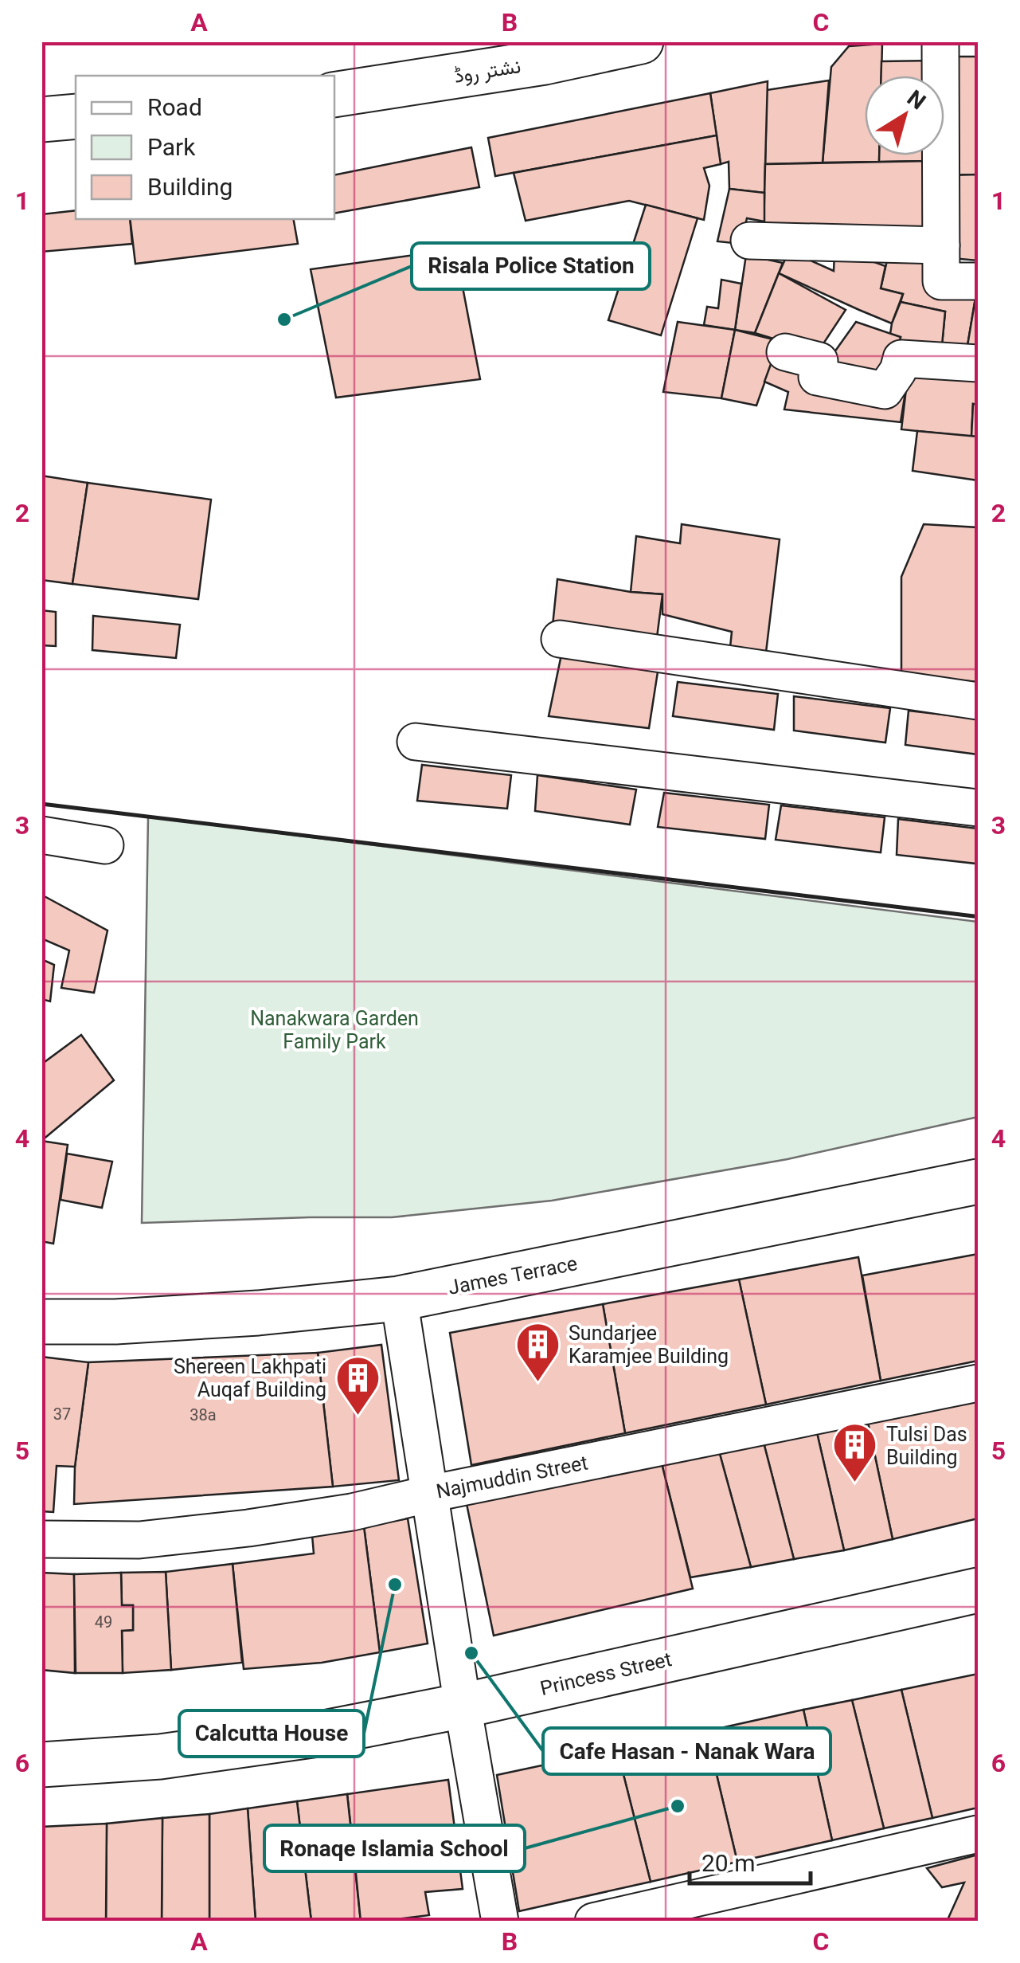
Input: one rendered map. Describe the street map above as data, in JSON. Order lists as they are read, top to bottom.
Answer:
{
  "streets": {
    "street": [
      "نشتر روڈ",
      "James Terrace",
      "Najmuddin Street",
      "Princess Street"
    ]
  },
  "parks": ["Nanakwara Garden Family Park"],
  "places": {
    "other": [
      "Risala Police Station",
      "Calcutta House",
      "Cafe Hasan - Nanak Wara",
      "Ronaqe Islamia School"
    ],
    "building": ["Sundarjee Karamjee Building", "Shereen Lakhpati Auqaf Building", "Tulsi Das Building"]
  },
  "house_numbers": ["37", "38a", "49"],
  "legend": ["Road", "Park", "Building"],
  "scale_bar": "20 m",
  "north": "top right",
  "grid": {
    "columns": ["A", "B", "C"],
    "rows": [
      "1",
      "2",
      "3",
      "4",
      "5",
      "6"
    ]
  }
}
